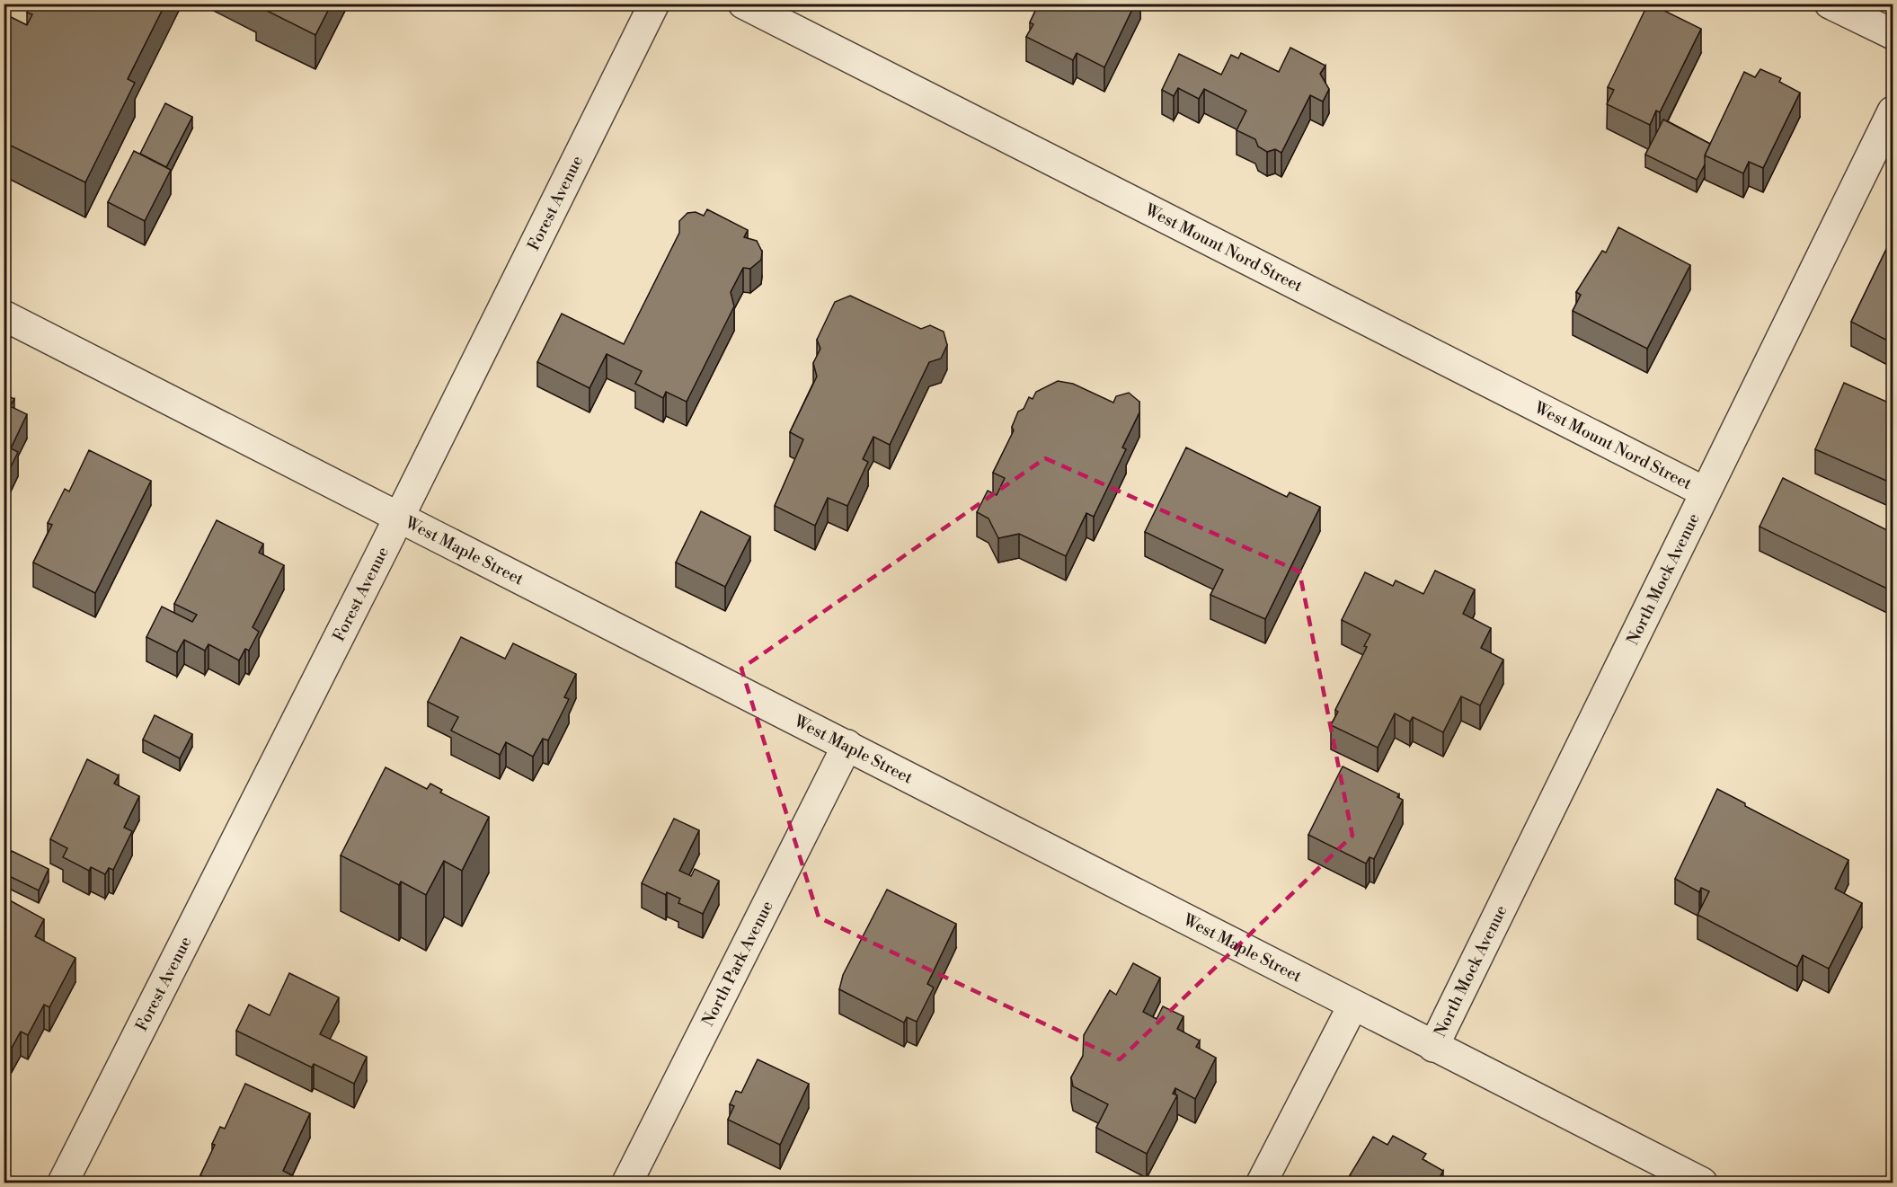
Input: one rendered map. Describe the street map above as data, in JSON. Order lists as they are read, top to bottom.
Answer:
{
  "streets": {
    "street": [
      "Forest Avenue",
      "West Mount Nord Street",
      "West Maple Street",
      "North Mock Avenue",
      "North Park Avenue"
    ]
  },
  "crossings": [
    ["Forest Avenue", "West Maple Street"],
    ["West Mount Nord Street", "North Mock Avenue"],
    ["West Maple Street", "North Mock Avenue"],
    ["West Maple Street", "North Park Avenue"]
  ]
}
